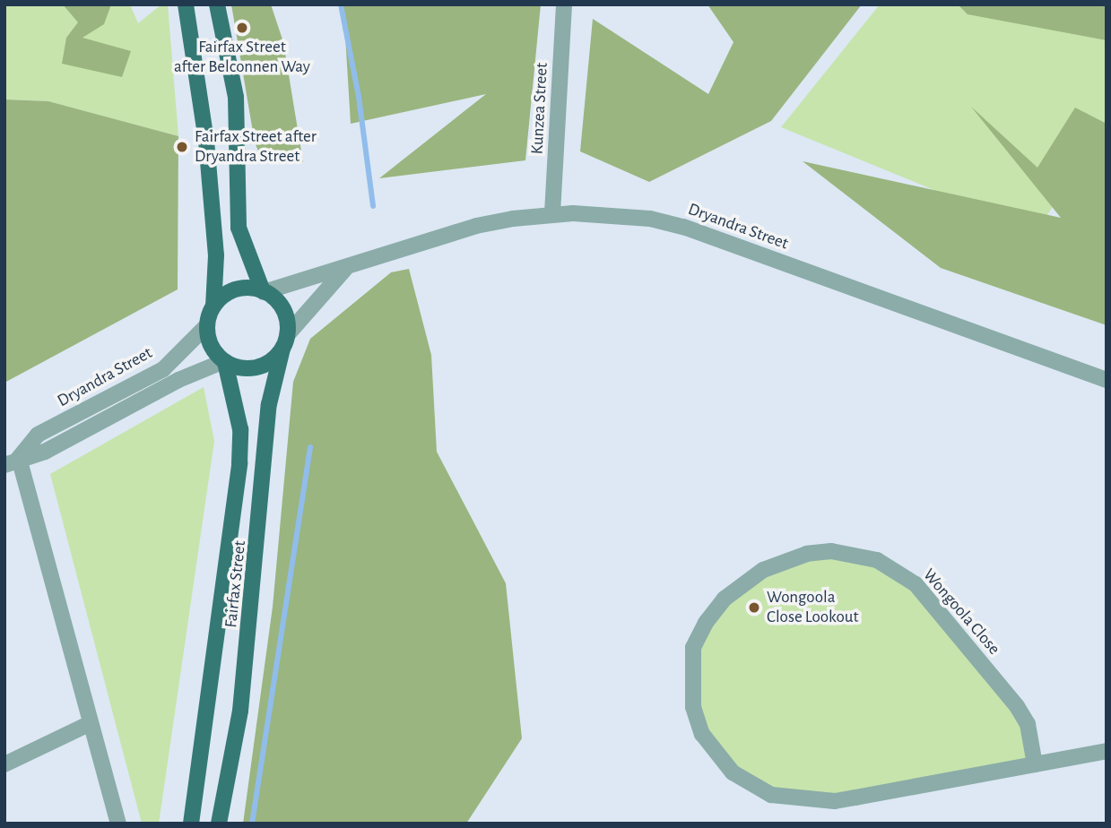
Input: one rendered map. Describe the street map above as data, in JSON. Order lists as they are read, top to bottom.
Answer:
{
  "streets": {
    "main road": ["Fairfax Street"],
    "street": ["Kunzea Street", "Dryandra Street", "Wongoola Close"]
  },
  "crossings": [
    ["Kunzea Street", "Dryandra Street"],
    ["Dryandra Street", "Fairfax Street"]
  ],
  "places": ["Fairfax Street after Belconnen Way", "Fairfax Street after Dryandra Street", "Wongoola Close Lookout"]
}
